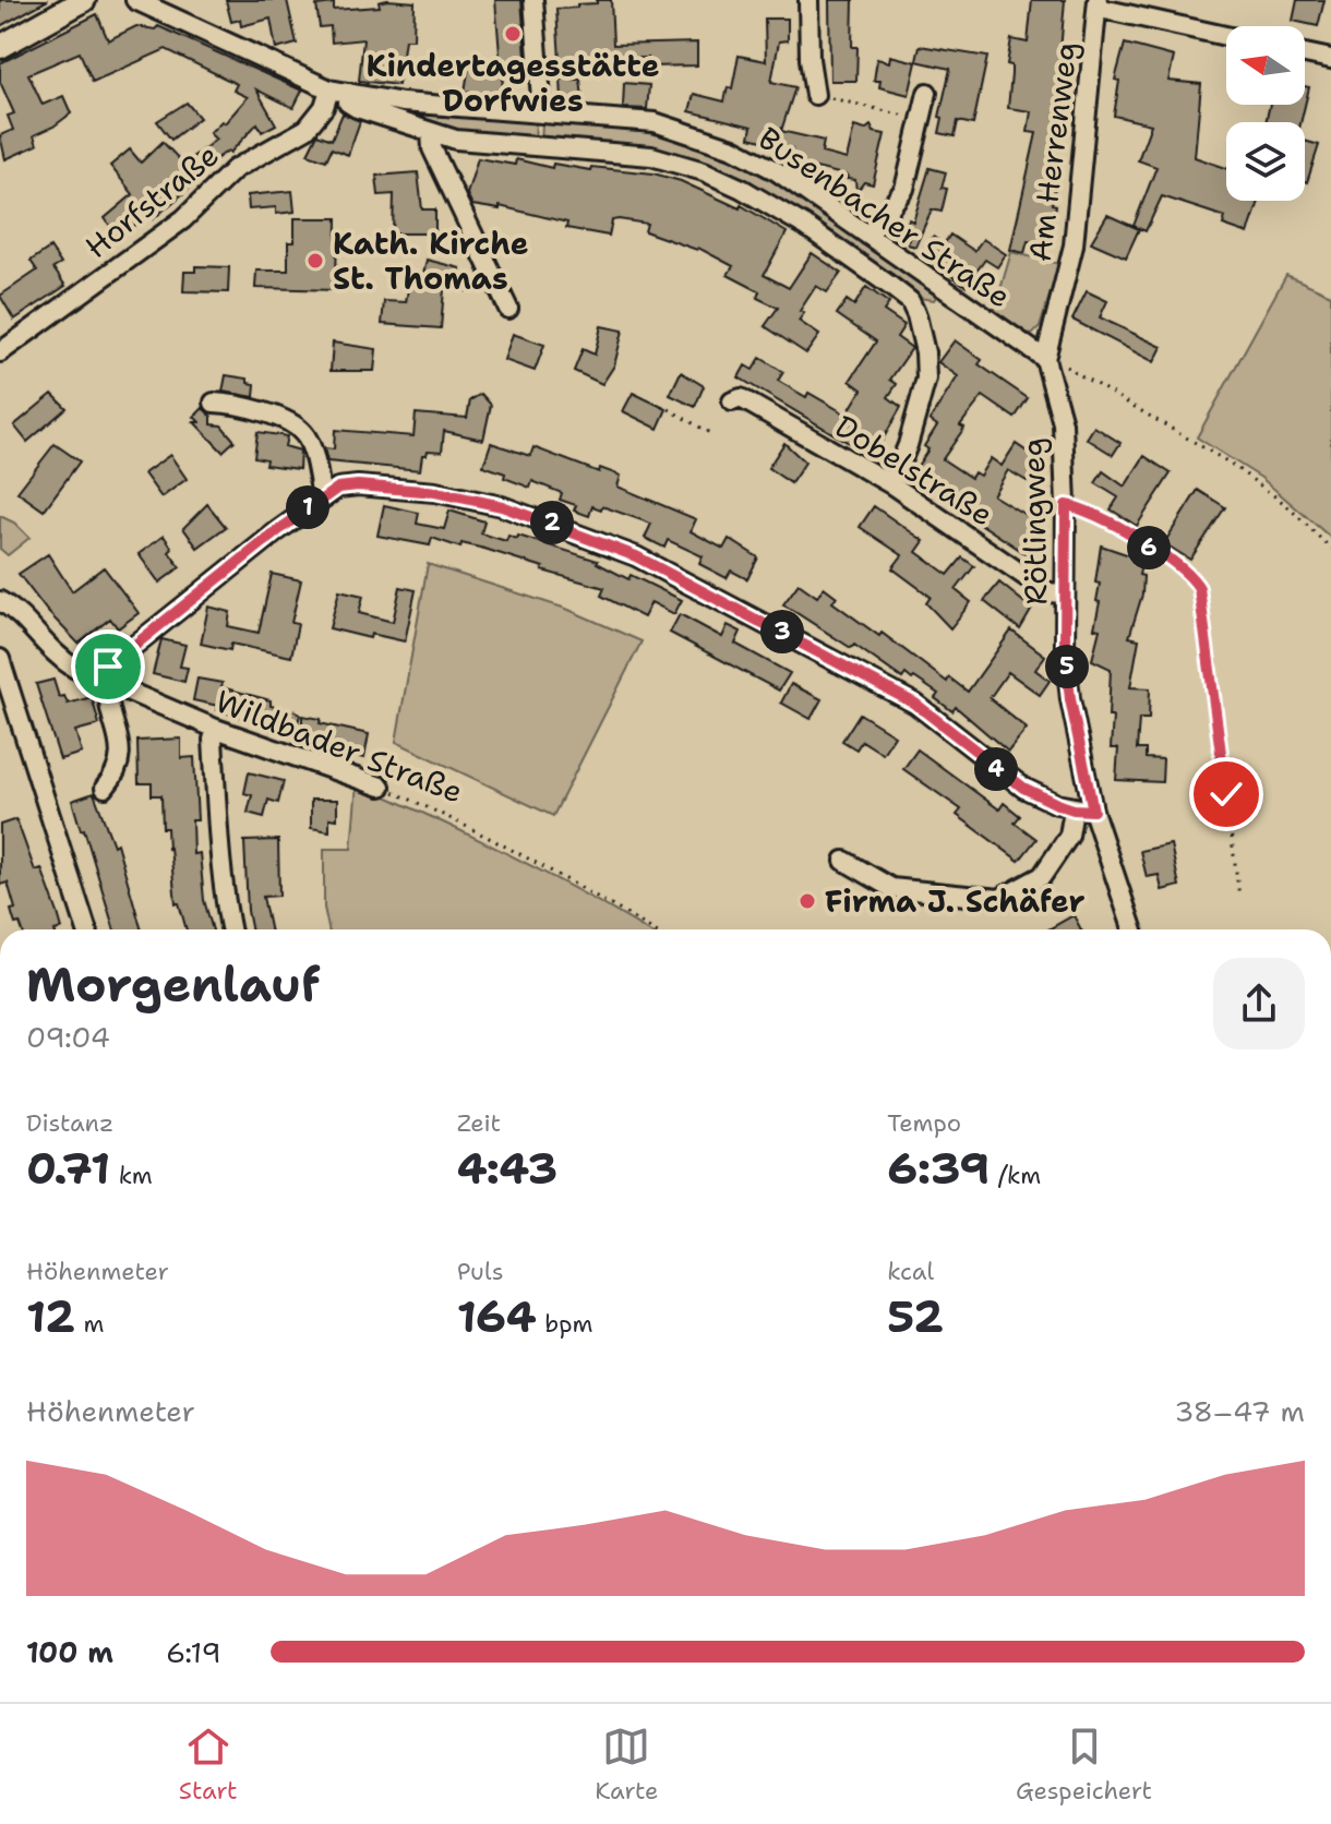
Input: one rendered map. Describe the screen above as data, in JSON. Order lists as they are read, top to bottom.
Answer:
{
  "streets": {
    "street": [
      "Am Herrenweg",
      "Horfstraße",
      "Busenbacher Straße",
      "Dobelstraße",
      "Rötlingweg",
      "Wildbader Straße"
    ]
  },
  "crossings": [
    ["Am Herrenweg", "Busenbacher Straße"],
    ["Am Herrenweg", "Rötlingweg"],
    ["Horfstraße", "Busenbacher Straße"],
    ["Busenbacher Straße", "Rötlingweg"],
    ["Dobelstraße", "Rötlingweg"]
  ],
  "places": ["Kindertagesstätte Dorfwies", "Kath. Kirche St. Thomas", "Firma J. Schäfer"],
  "north": "left",
  "page": {
    "pins": [
      "1",
      "2",
      "6",
      "3",
      "5",
      "4"
    ],
    "heading": ["Morgenlauf", "09:04"],
    "stats": [
      ["Distanz", "0.71 km"],
      ["Zeit", "4:43"],
      ["Tempo", "6:39 /km"],
      ["Höhenmeter", "12 m"],
      ["Puls", "164 bpm"],
      ["kcal", "52"]
    ],
    "chart": ["Höhenmeter", "38–47 m"],
    "list": [
      {
        "name": "100 m",
        "note": "6:19"
      }
    ],
    "tabs": ["Start", "Karte", "Gespeichert"]
  }
}
